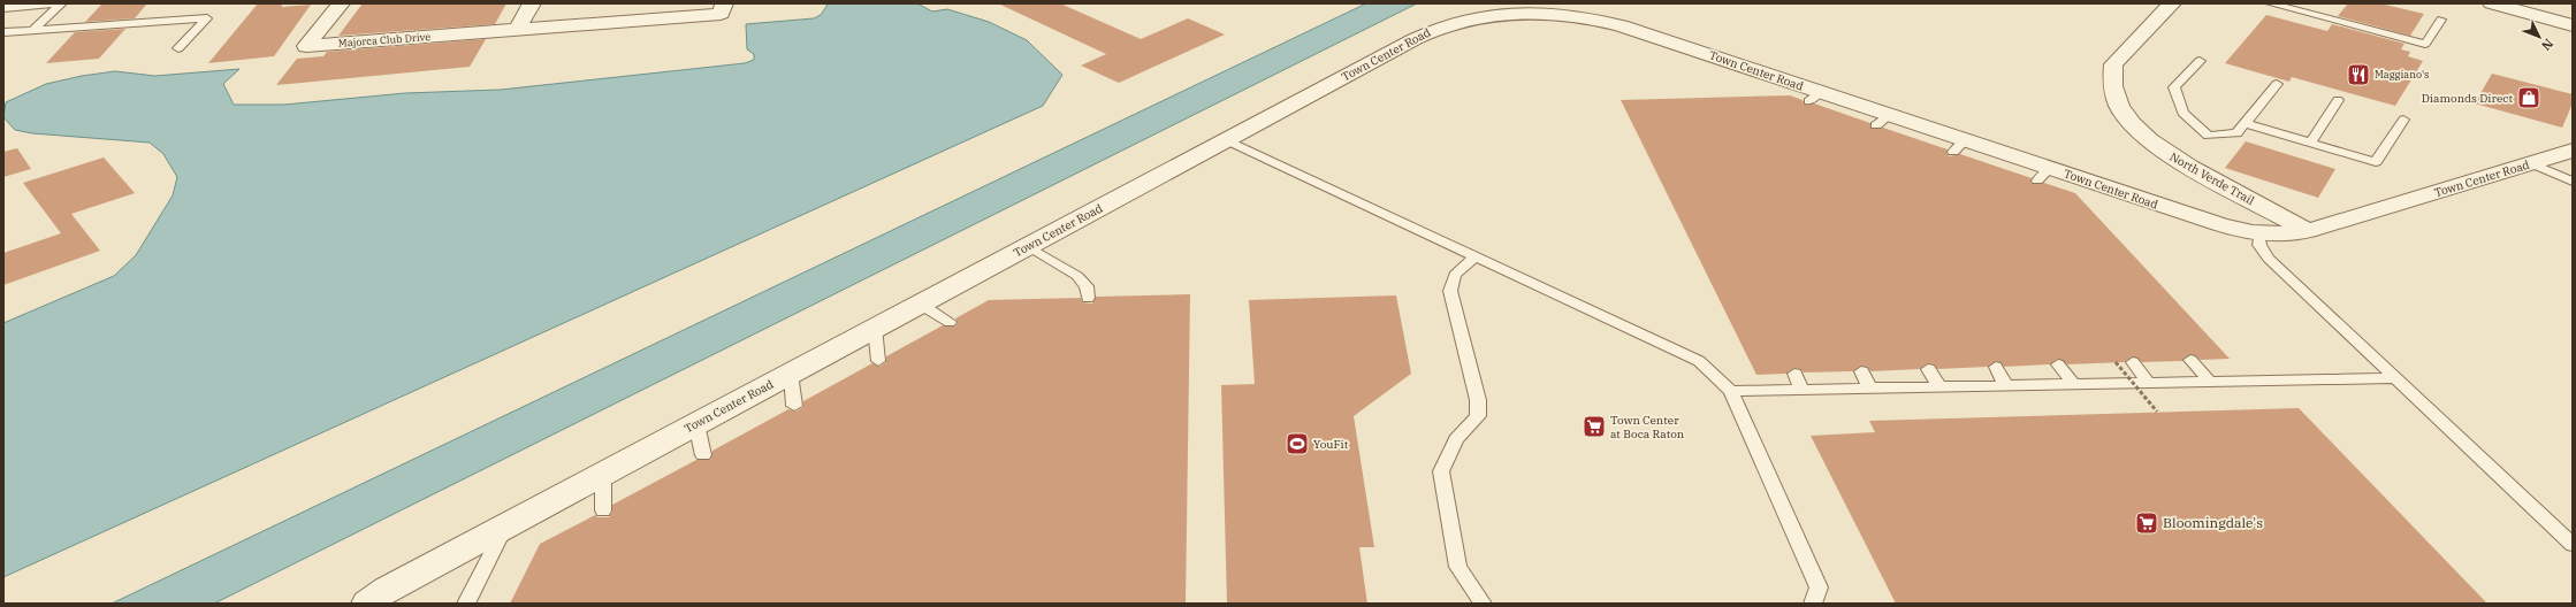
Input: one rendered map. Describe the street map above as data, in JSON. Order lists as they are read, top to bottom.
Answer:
{
  "streets": {
    "street": ["Majorca Club Drive", "Town Center Road", "North Verde Trail"]
  },
  "crossings": [
    ["Town Center Road", "North Verde Trail"]
  ],
  "places": {
    "restaurant": ["Maggiano's"],
    "shop": ["Diamonds Direct"],
    "supermarket": ["Town Center at Boca Raton", "Bloomingdale's"],
    "sports": ["YouFit"]
  },
  "north": "bottom right"
}
